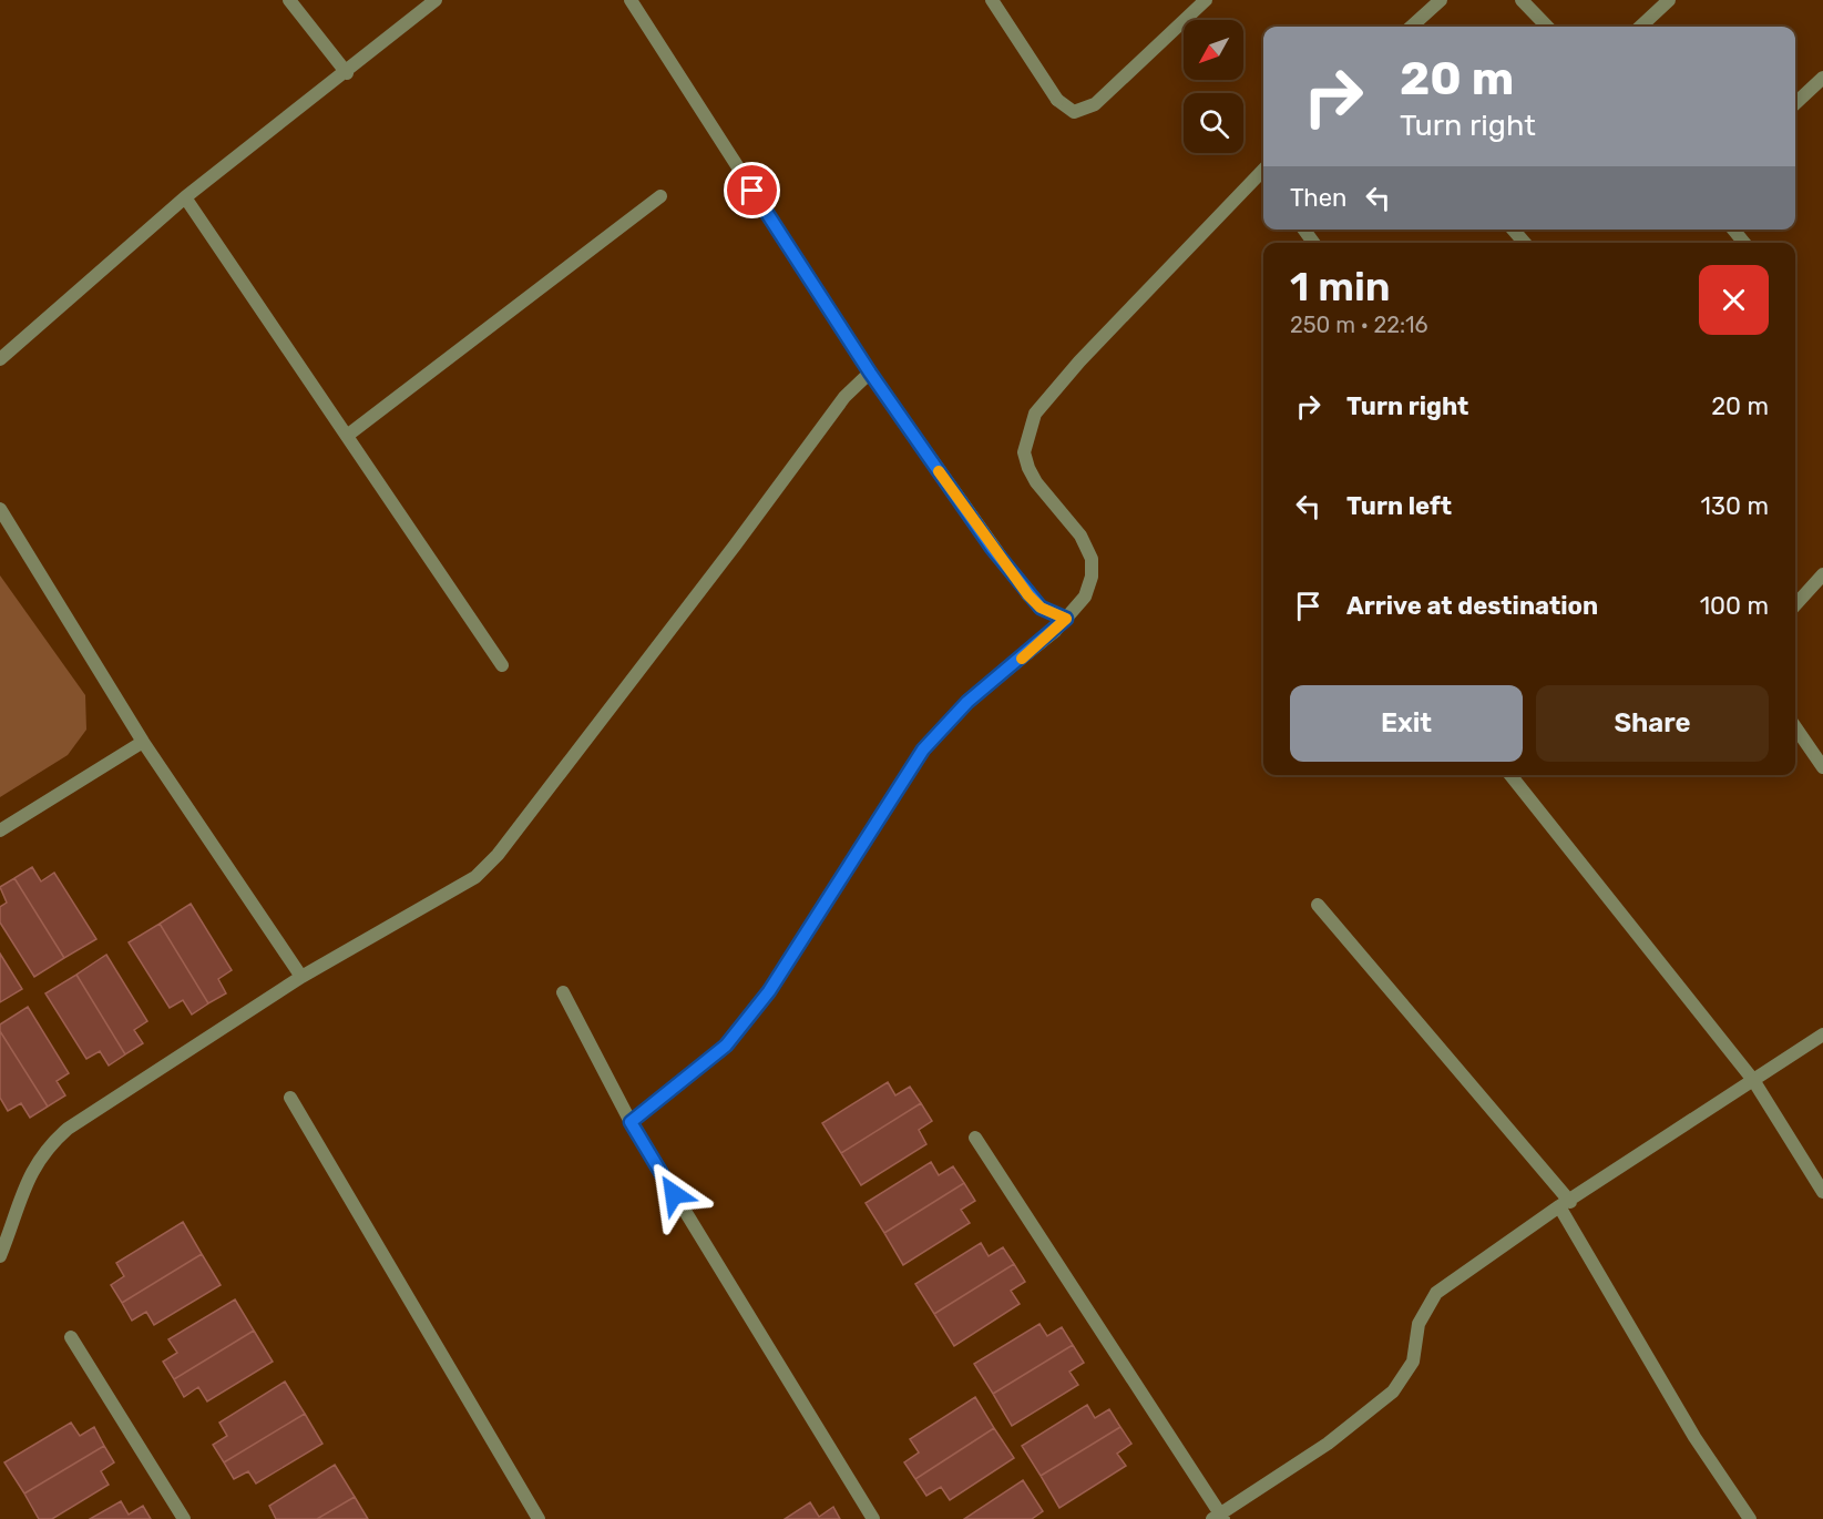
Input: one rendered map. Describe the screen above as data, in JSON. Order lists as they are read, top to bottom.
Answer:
{
  "north": "bottom left",
  "page": {
    "turn": ["20 m", "Turn right"],
    "then": "Then",
    "heading": ["1 min", "250 m · 22:16"],
    "list": [
      {
        "name": "Turn right",
        "value": "20 m"
      },
      {
        "name": "Turn left",
        "value": "130 m"
      },
      {
        "name": "Arrive at destination",
        "value": "100 m"
      }
    ],
    "buttons": ["Exit", "Share"]
  }
}
